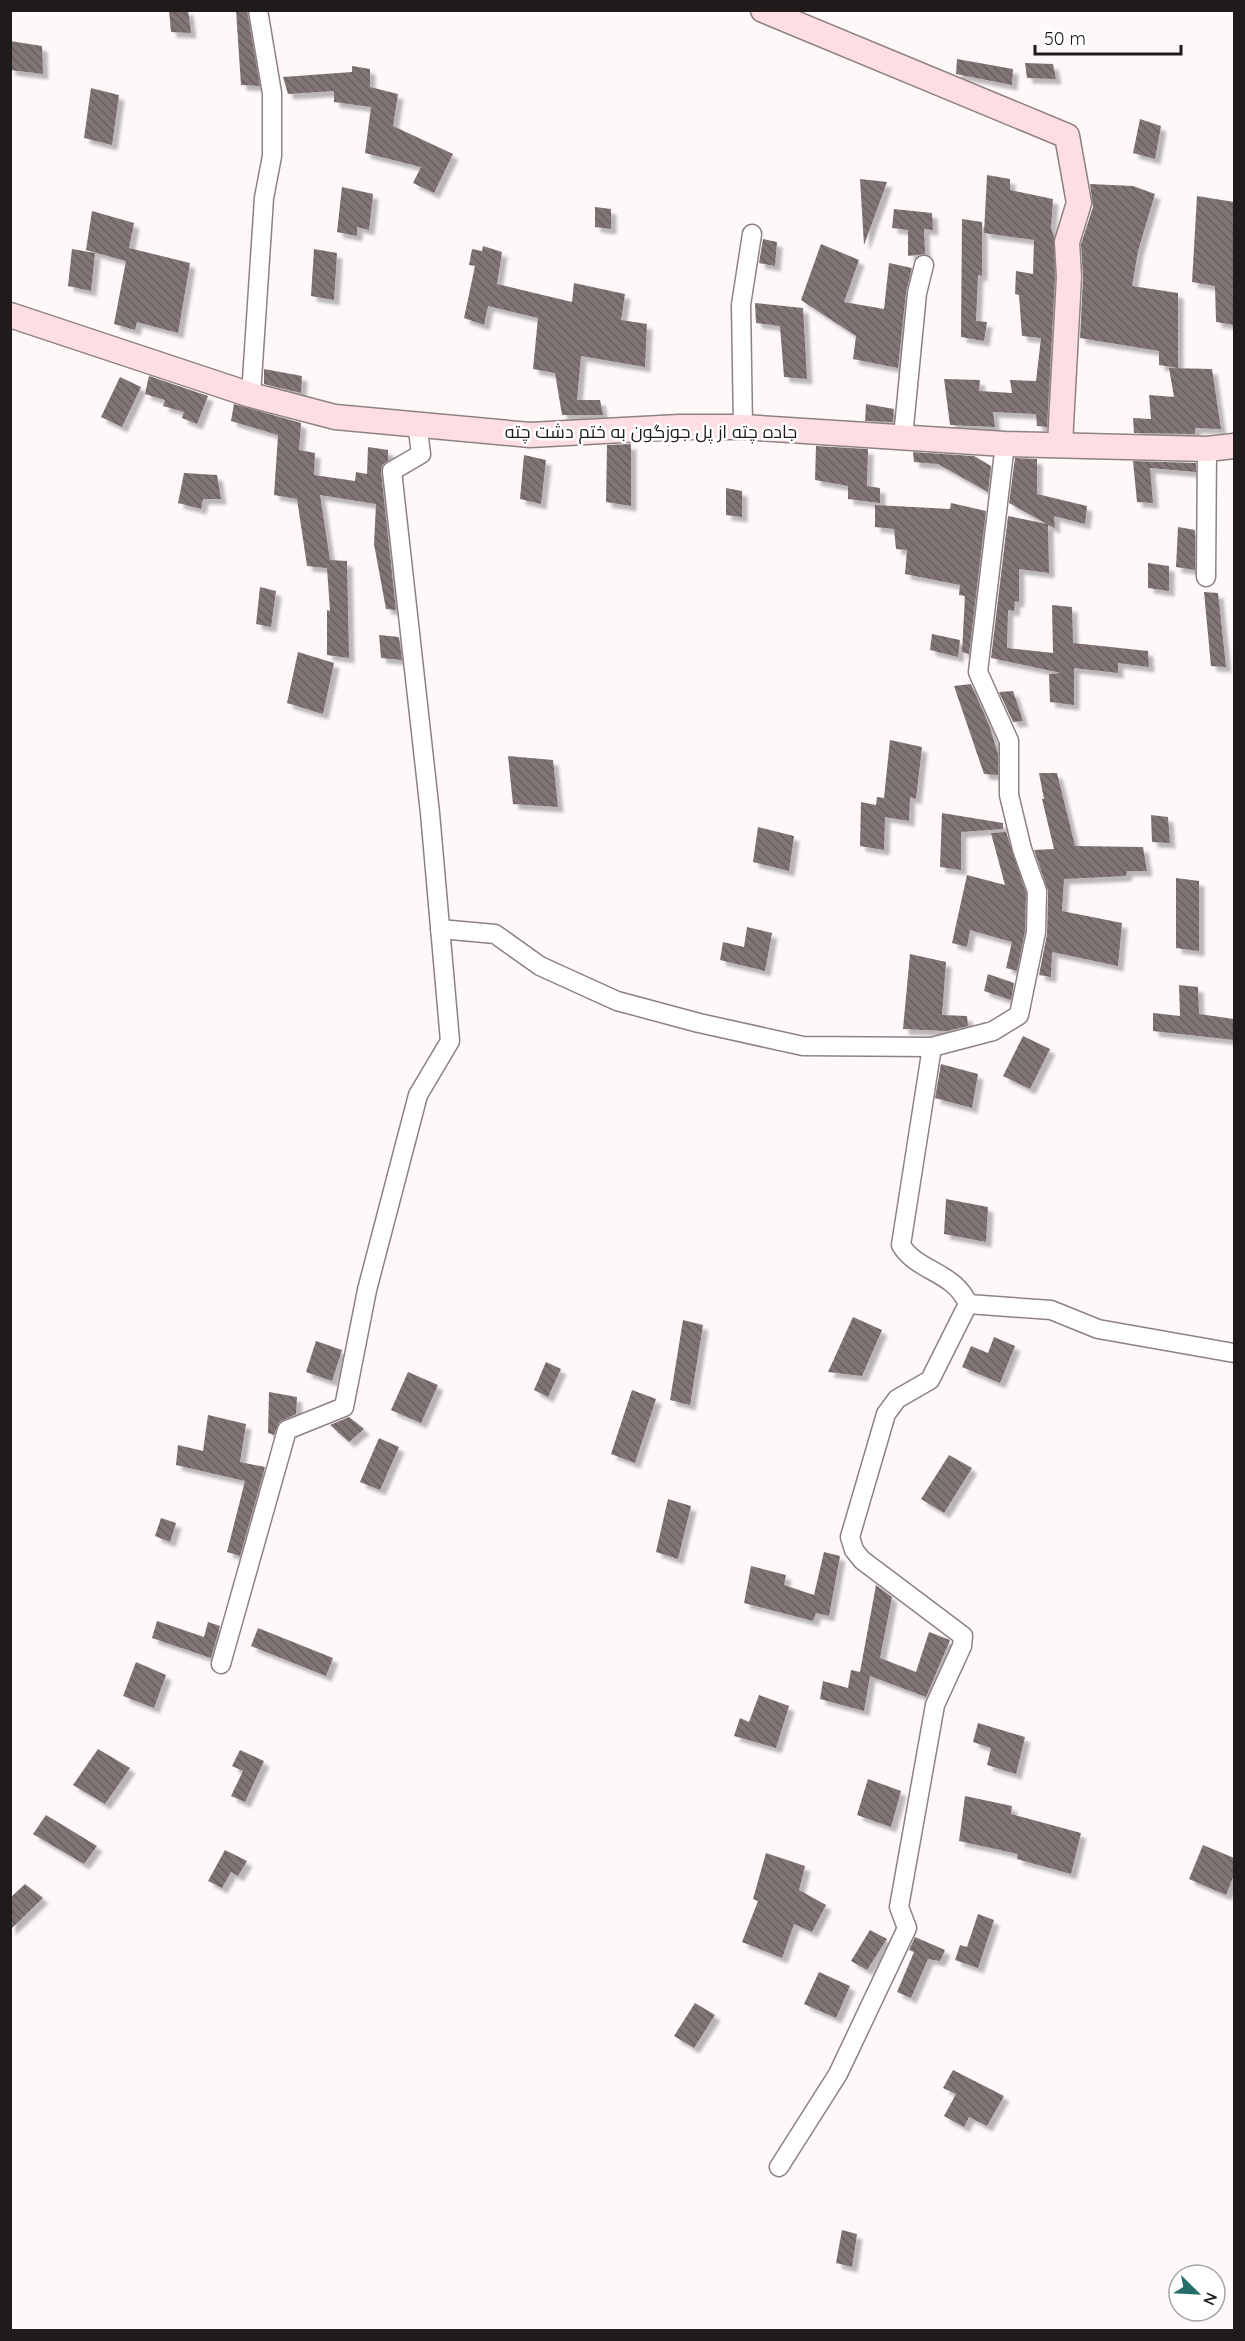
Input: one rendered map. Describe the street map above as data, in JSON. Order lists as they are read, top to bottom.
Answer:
{
  "streets": {
    "street": ["جاده چته از پل جوزگون به ختم دشت چته"]
  },
  "scale_bar": "50 m",
  "north": "bottom right"
}
